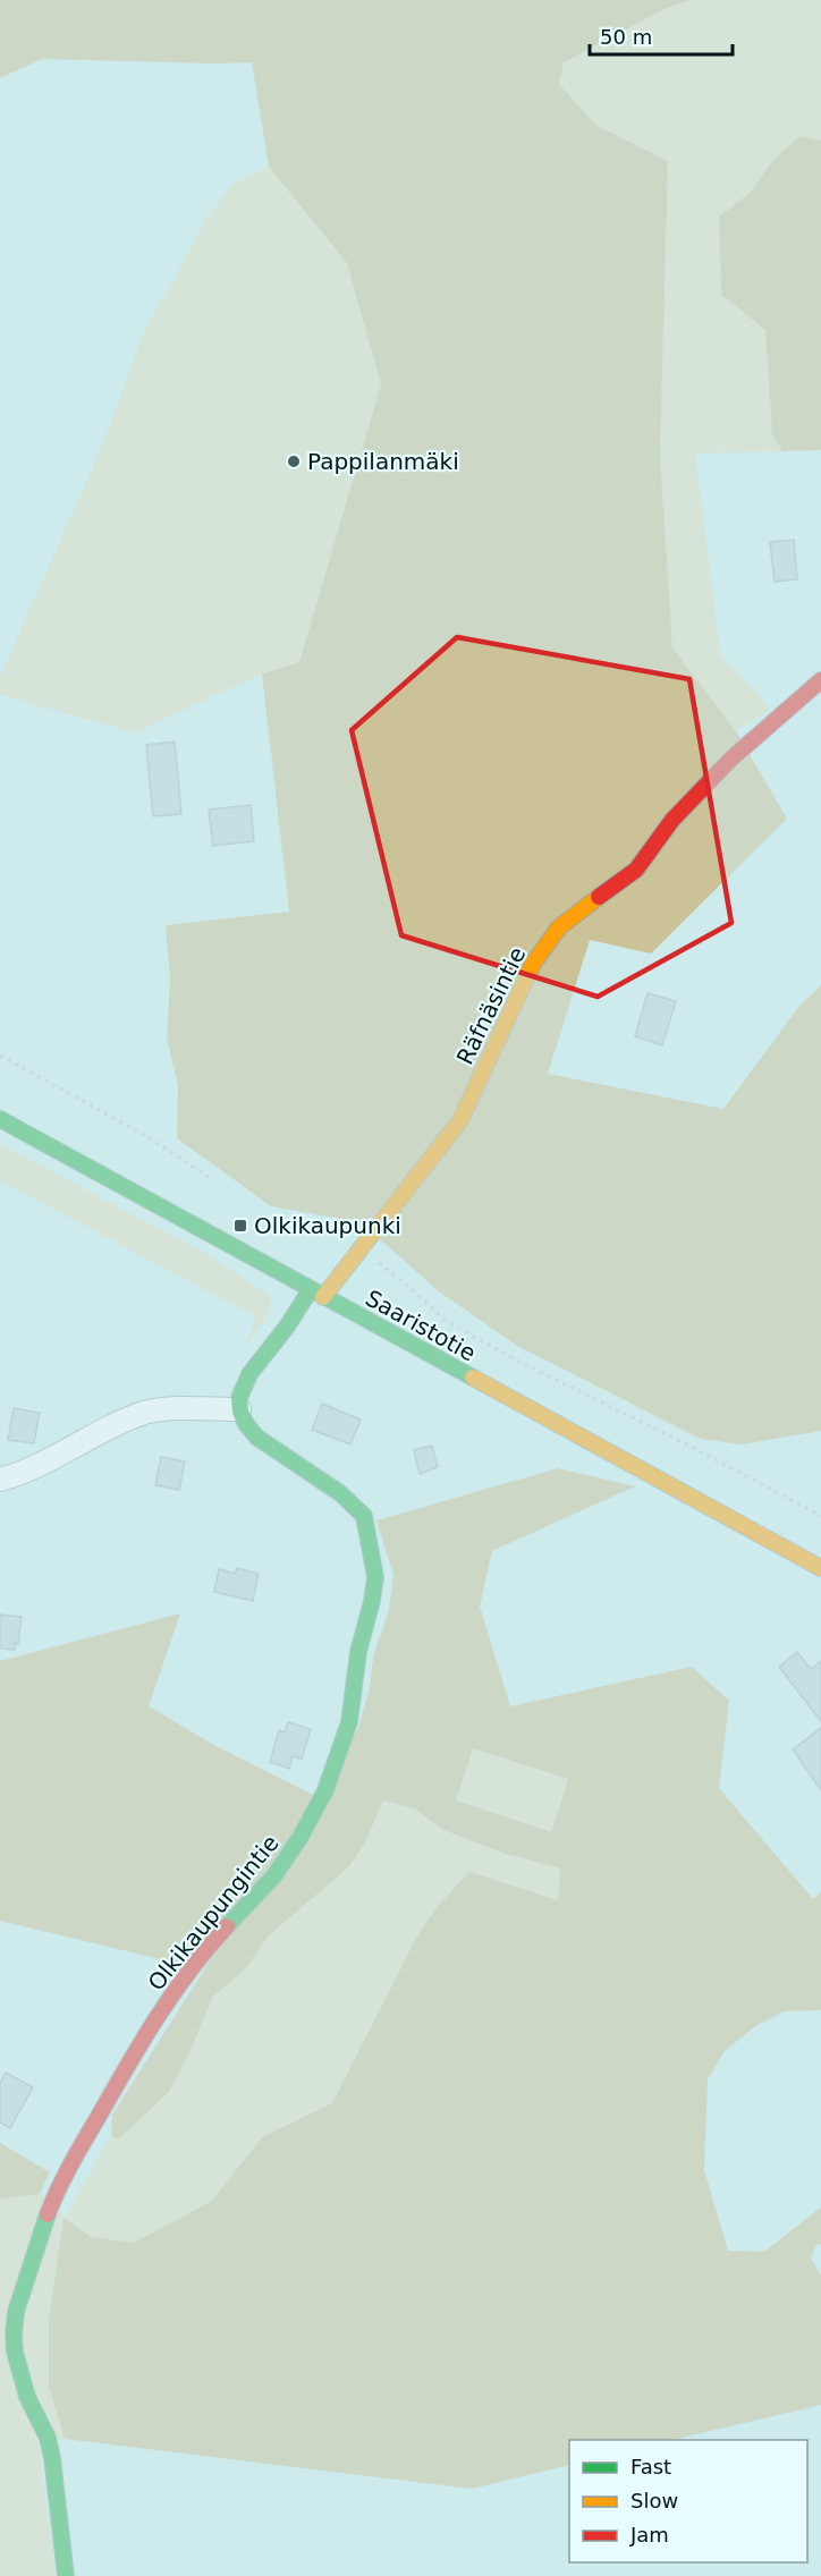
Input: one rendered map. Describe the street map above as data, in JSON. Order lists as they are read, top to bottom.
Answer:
{
  "streets": {
    "street": ["Räfnäsintie", "Saaristotie", "Olkikaupungintie"]
  },
  "crossings": [
    ["Räfnäsintie", "Saaristotie"]
  ],
  "places": {
    "other": ["Pappilanmäki"],
    "transit": ["Olkikaupunki"]
  },
  "legend": ["Fast", "Slow", "Jam"],
  "scale_bar": "50 m"
}
